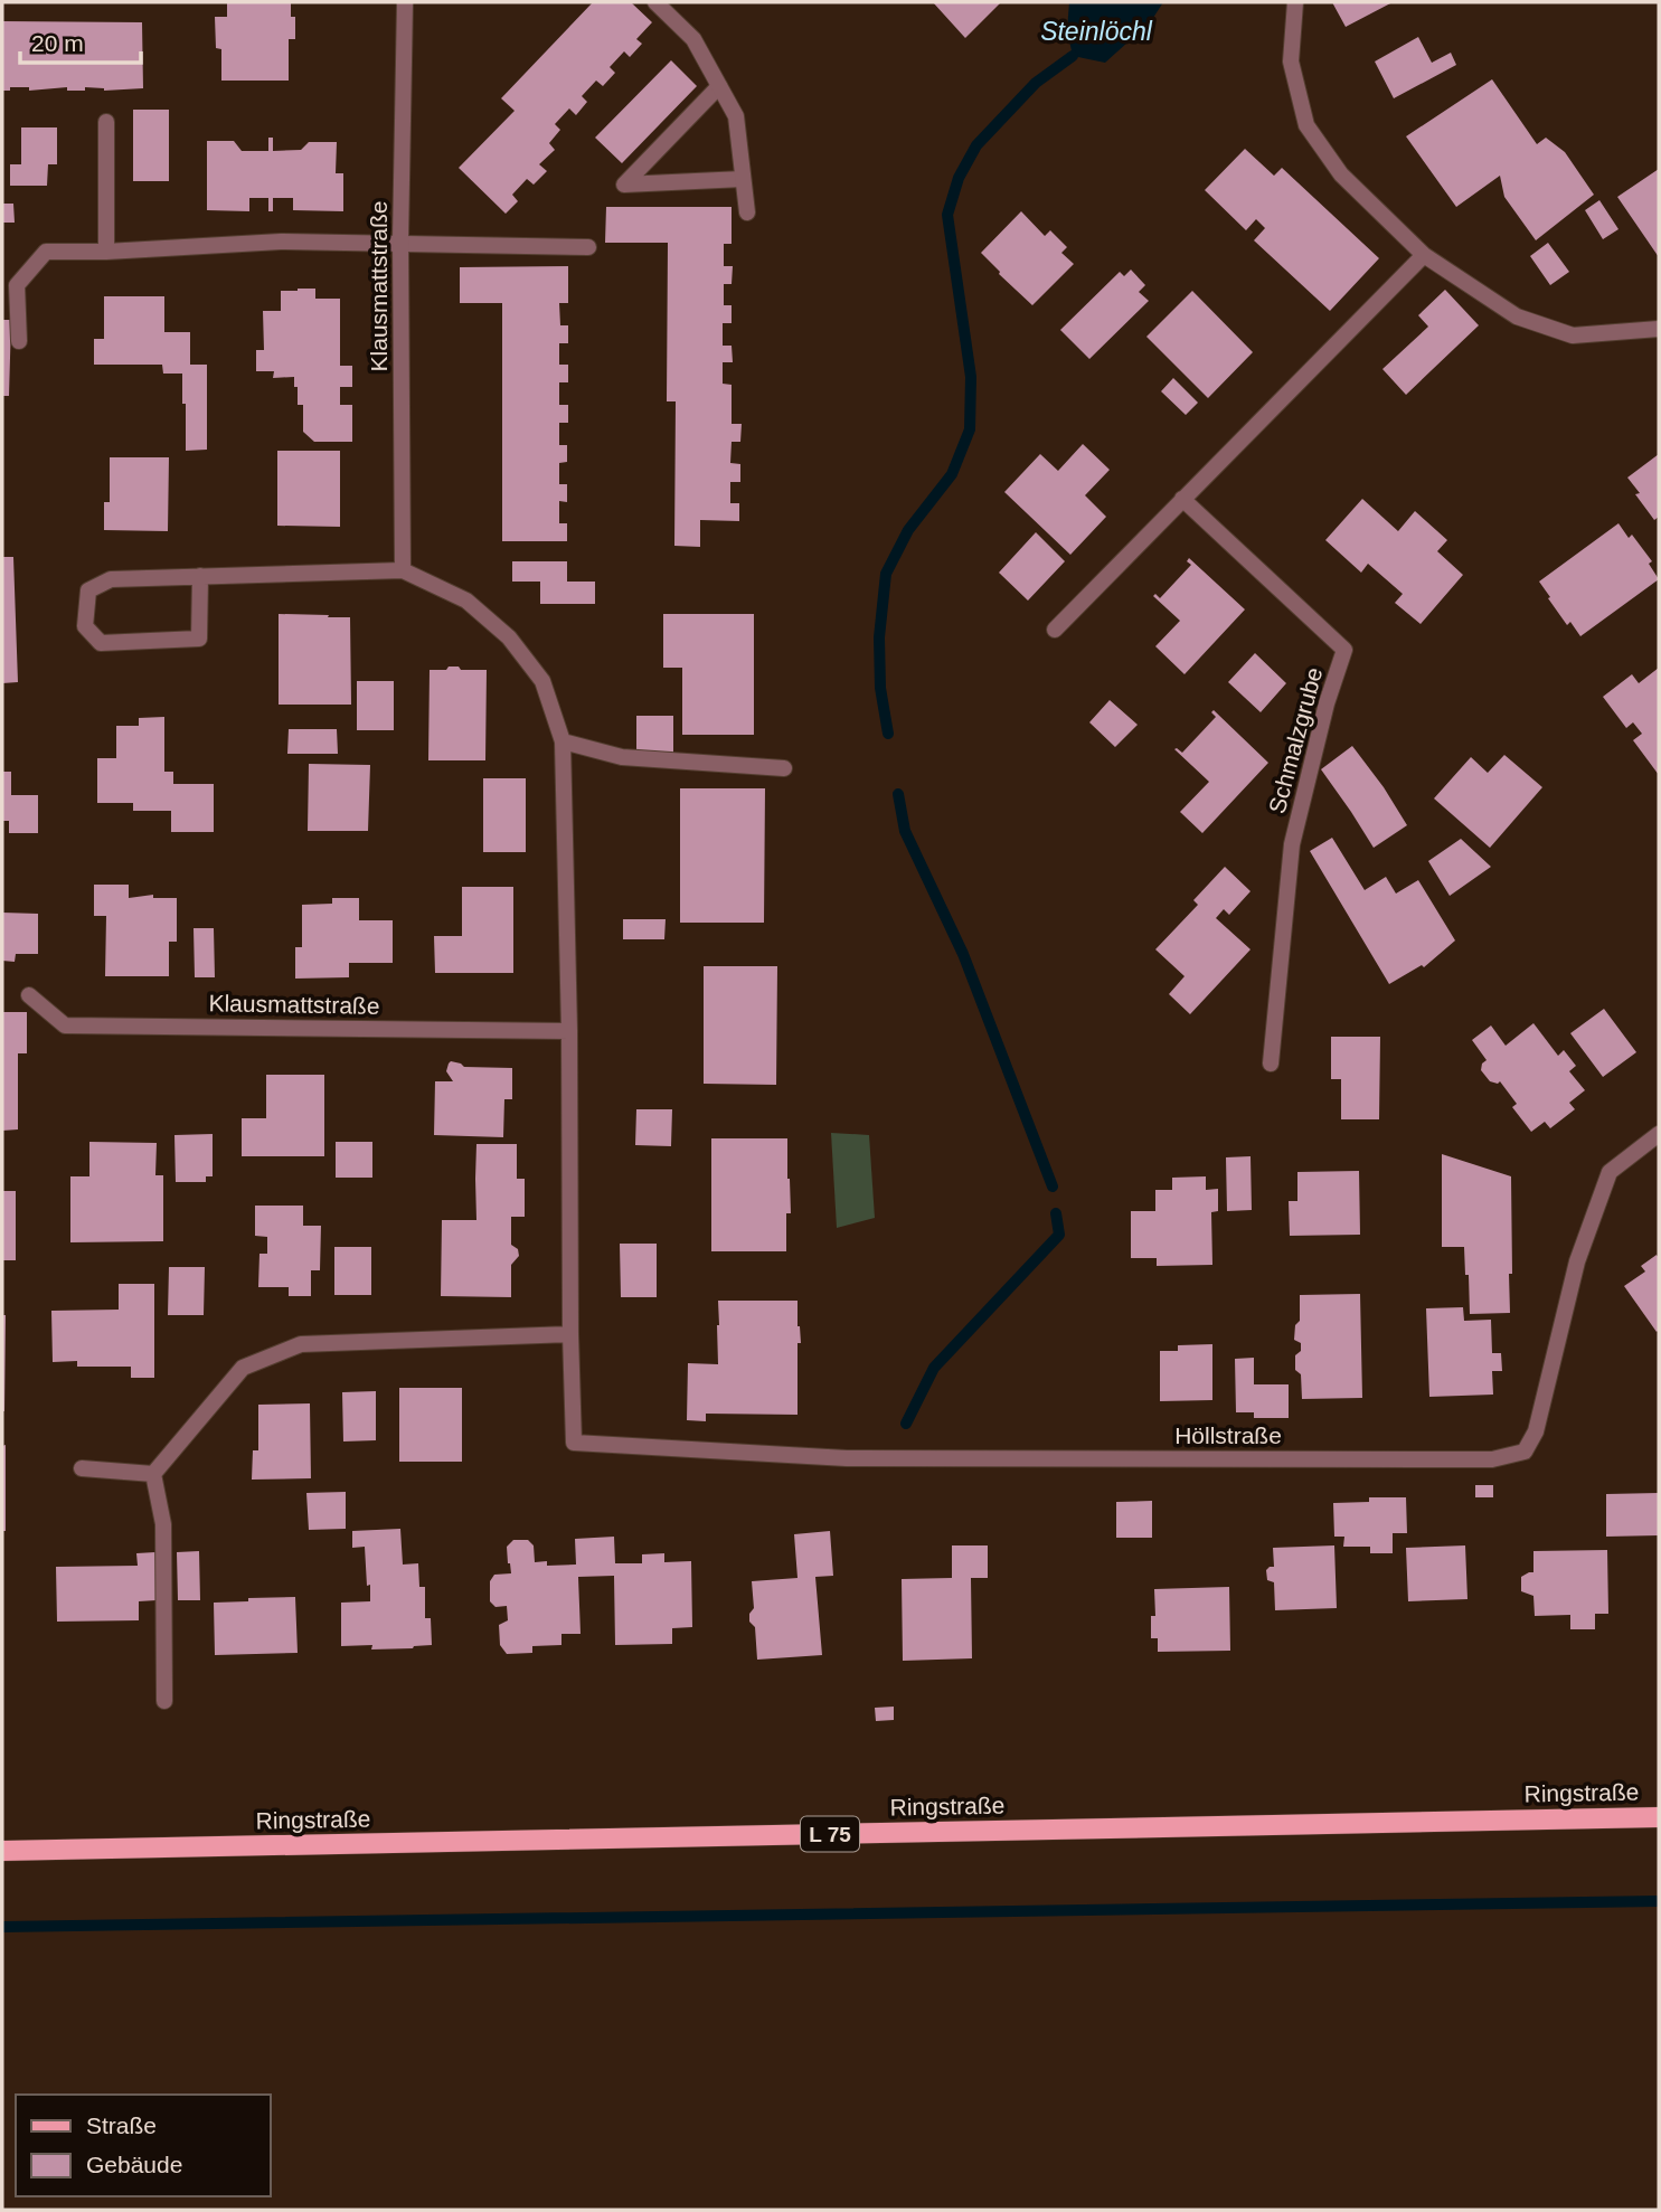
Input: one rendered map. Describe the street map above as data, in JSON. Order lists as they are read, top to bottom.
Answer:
{
  "streets": {
    "main road": ["Ringstraße", "L 75"],
    "street": ["Klausmattstraße", "Schmalzgrube", "Höllstraße"]
  },
  "water": ["Steinlöchl"],
  "legend": ["Straße", "Gebäude"],
  "scale_bar": "20 m"
}
